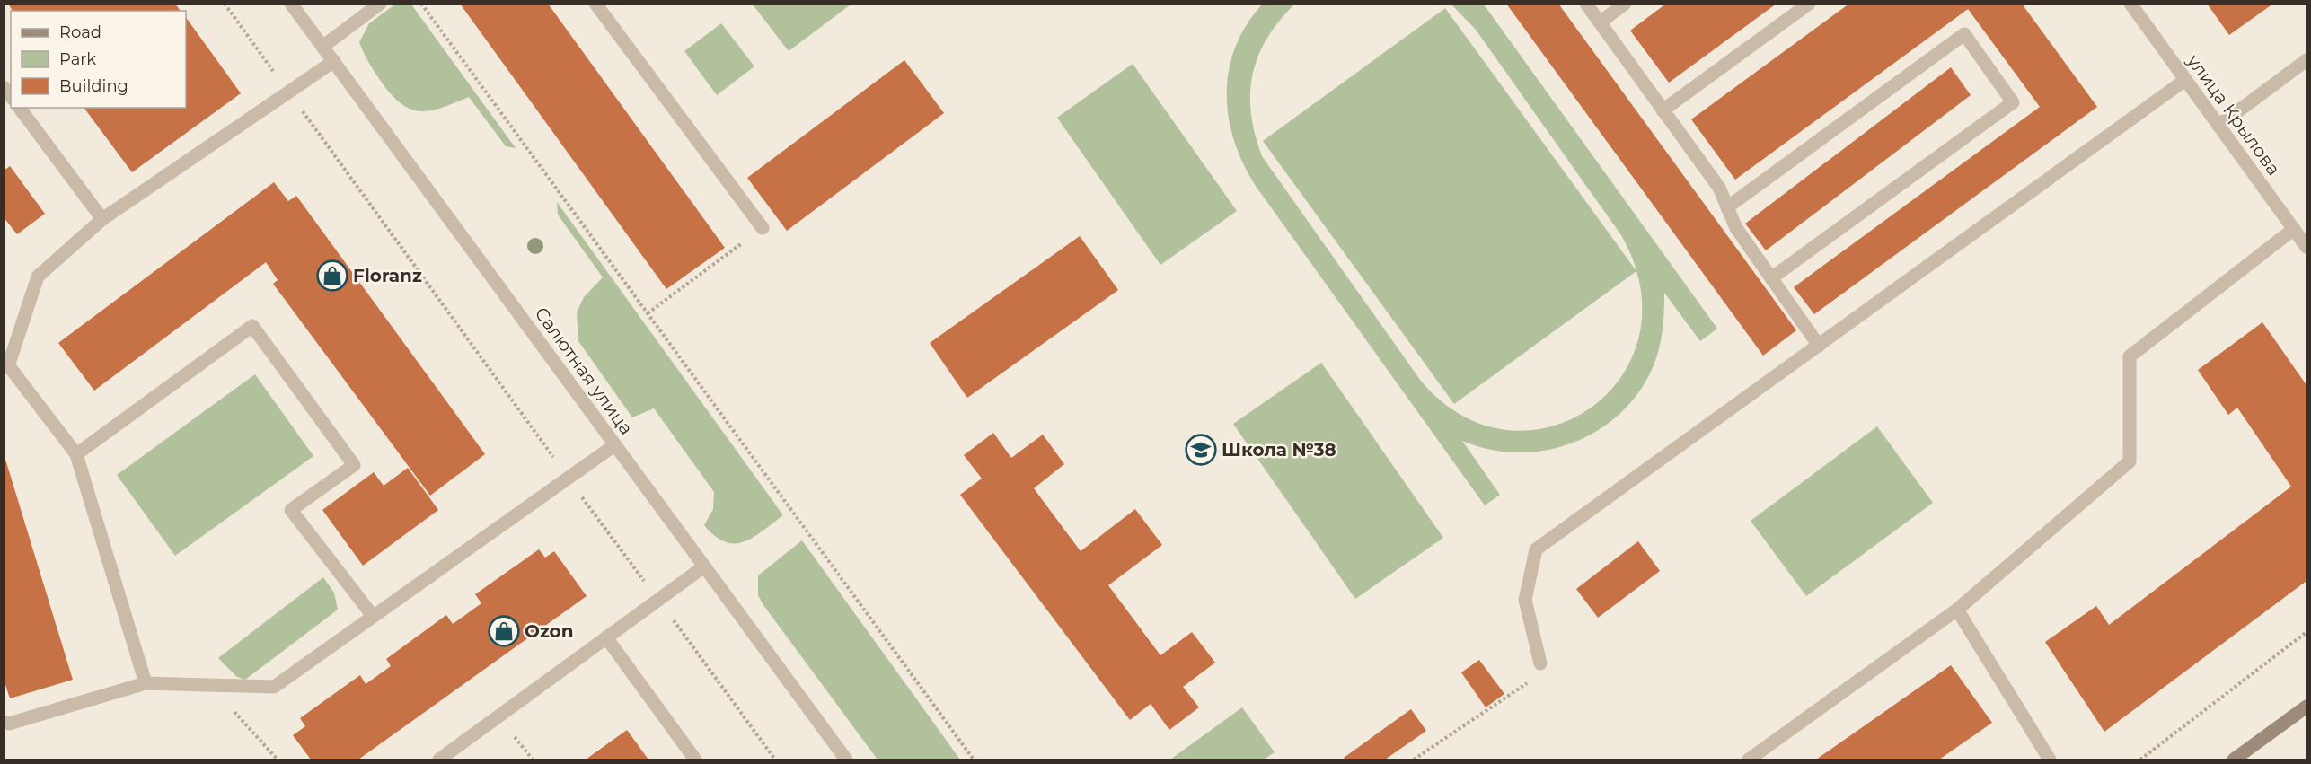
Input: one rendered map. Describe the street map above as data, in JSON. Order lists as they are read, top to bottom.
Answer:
{
  "streets": {
    "street": ["улица Крылова", "Салютная улица"]
  },
  "places": {
    "shop": ["Floranz", "Ozon"],
    "school or university": ["Школа №38"]
  },
  "legend": ["Road", "Park", "Building"]
}
